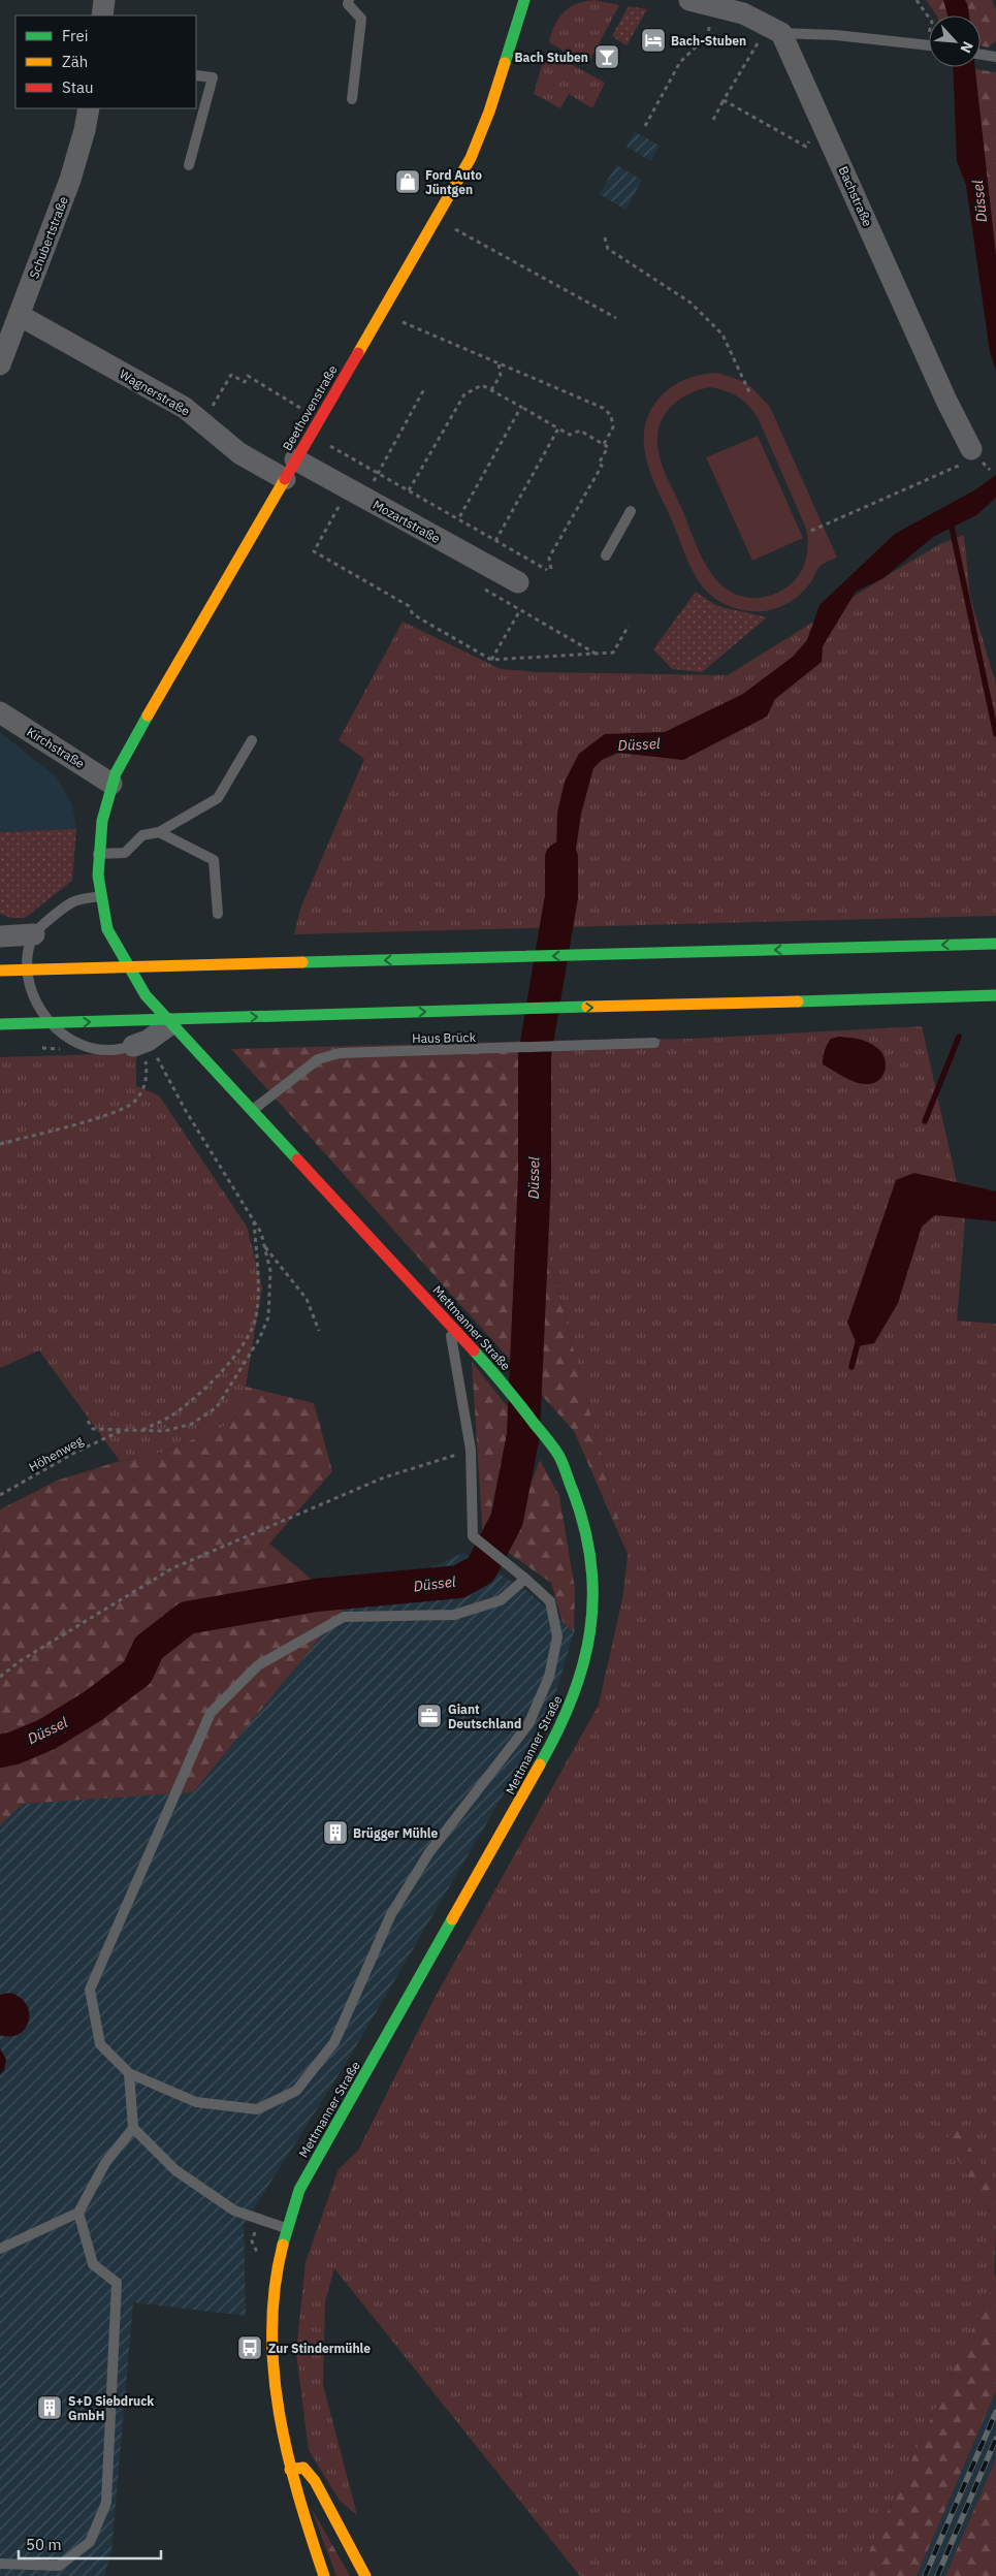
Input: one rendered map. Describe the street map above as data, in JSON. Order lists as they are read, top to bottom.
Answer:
{
  "streets": {
    "main road": ["Beethovenstraße", "Mettmanner Straße"],
    "street": [
      "Bachstraße",
      "Schubertstraße",
      "Wagnerstraße",
      "Mozartstraße",
      "Kirchstraße"
    ],
    "lane": ["Haus Brück"],
    "path": ["Höhenweg"]
  },
  "crossings": [
    ["Schubertstraße", "Wagnerstraße"],
    ["Wagnerstraße", "Beethovenstraße"],
    ["Beethovenstraße", "Mozartstraße"],
    ["Beethovenstraße", "Kirchstraße"],
    ["Beethovenstraße", "Mettmanner Straße"],
    ["Haus Brück", "Mettmanner Straße"]
  ],
  "water": ["Düssel"],
  "places": {
    "hotel": ["Bach-Stuben"],
    "bar": ["Bach Stuben"],
    "shop": ["Ford Auto Jüntgen"],
    "office": ["Giant Deutschland"],
    "building": ["Brügger Mühle", "S+D Siebdruck GmbH"],
    "bus stop": ["Zur Stindermühle"]
  },
  "legend": ["Frei", "Zäh", "Stau"],
  "scale_bar": "50 m",
  "north": "bottom right"
}
